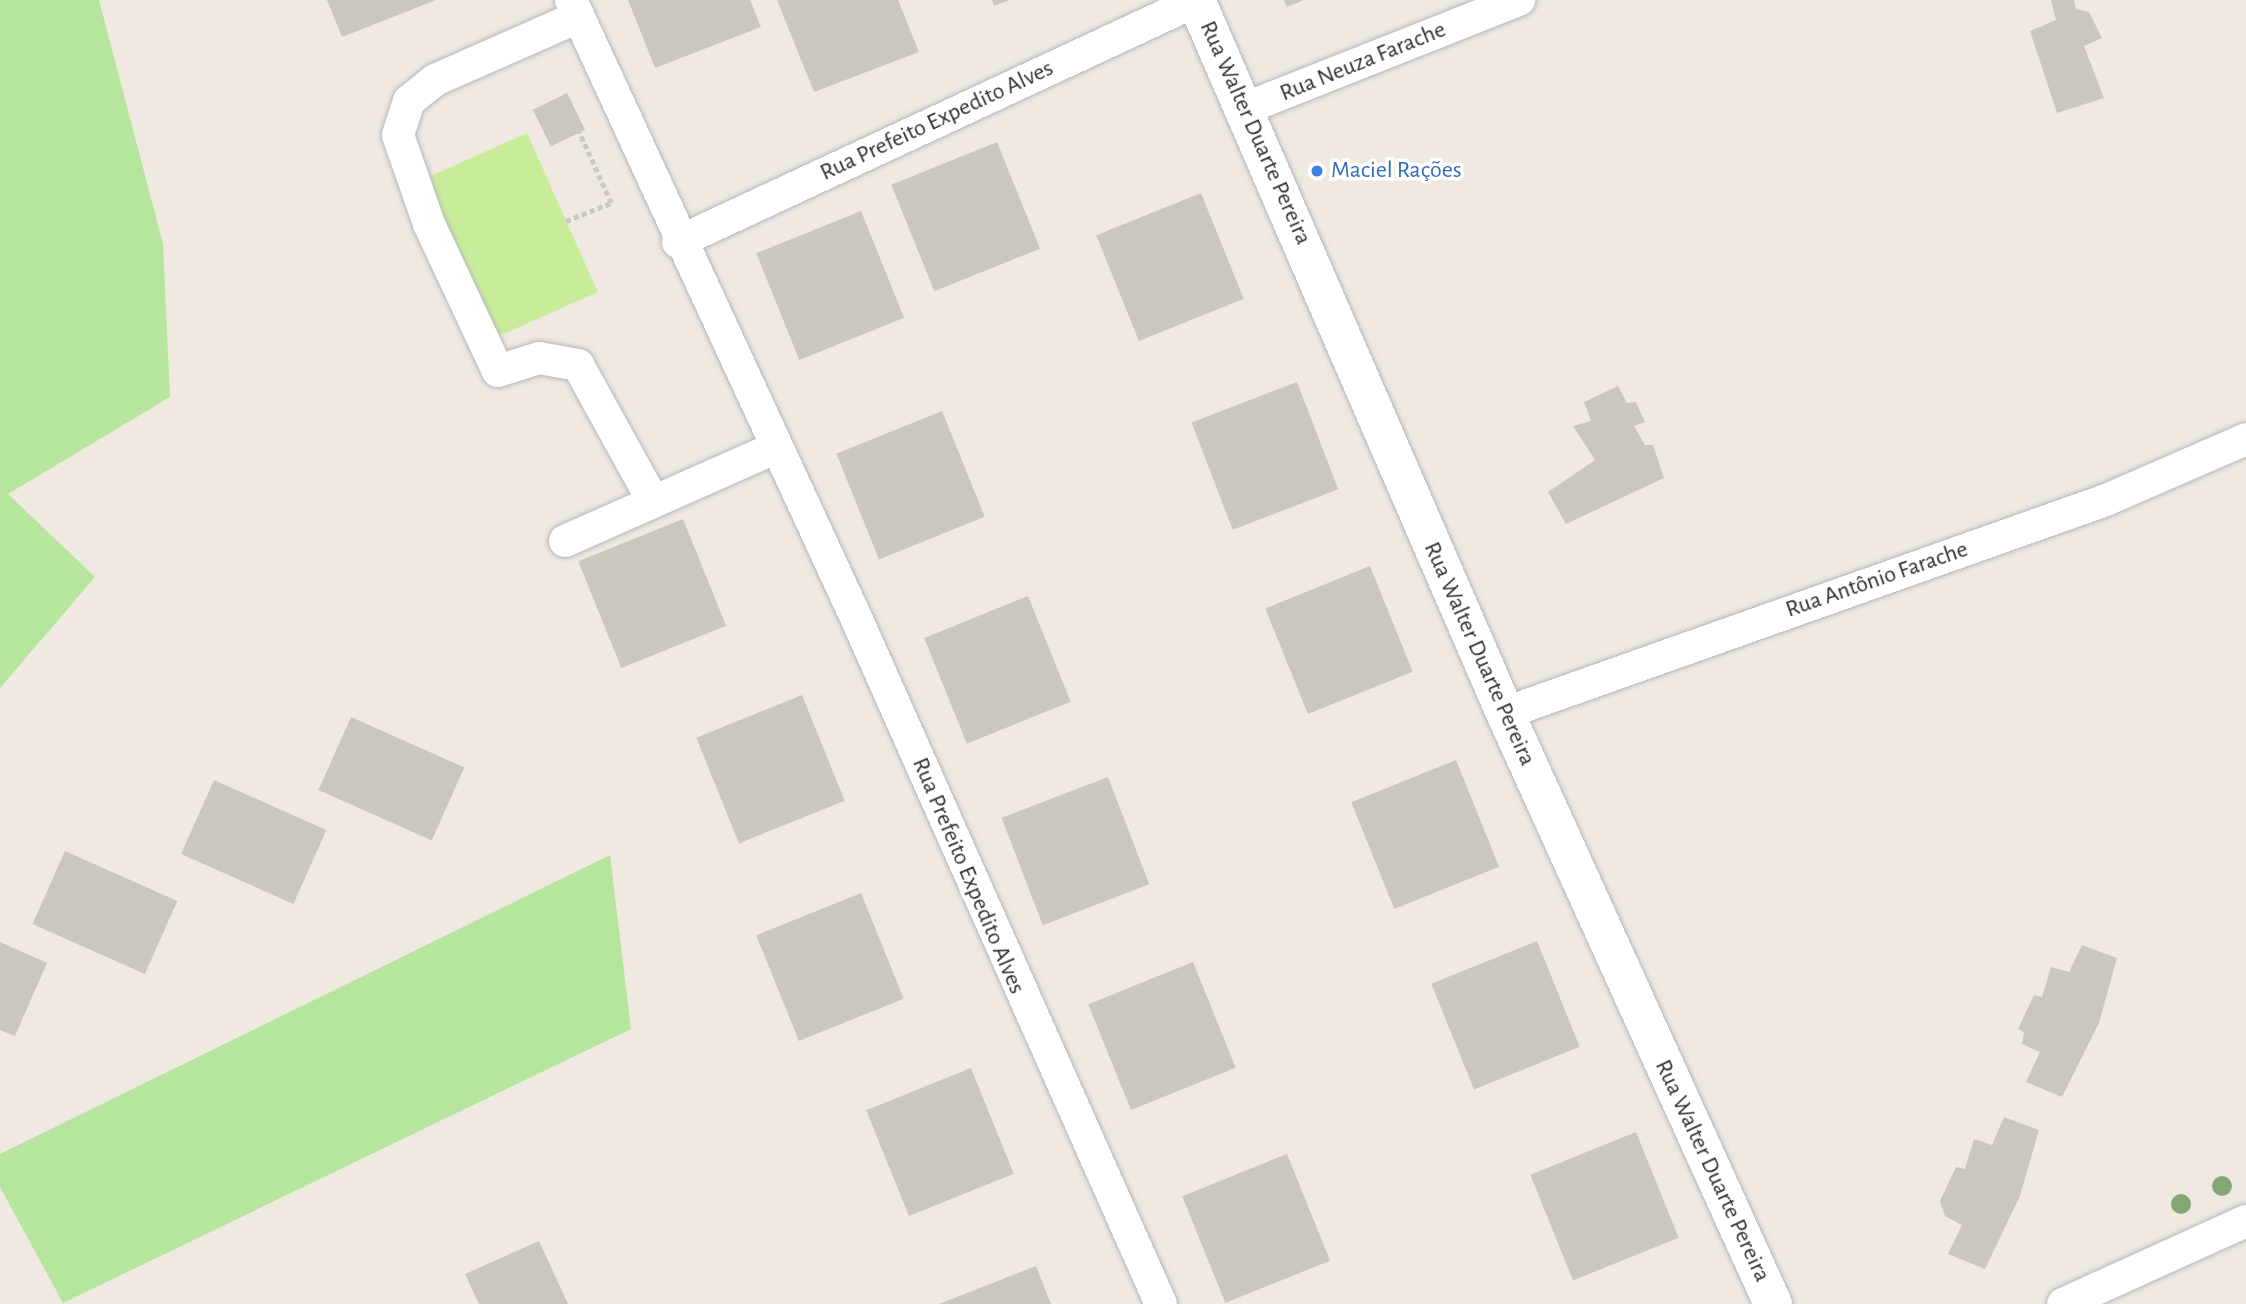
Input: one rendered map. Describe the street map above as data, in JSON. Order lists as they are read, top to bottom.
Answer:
{
  "streets": {
    "main road": ["Rua Walter Duarte Pereira"],
    "street": ["Rua Neuza Farache", "Rua Prefeito Expedito Alves", "Rua Antônio Farache"]
  },
  "crossings": [
    ["Rua Neuza Farache", "Rua Walter Duarte Pereira"],
    ["Rua Prefeito Expedito Alves", "Rua Walter Duarte Pereira"],
    ["Rua Walter Duarte Pereira", "Rua Antônio Farache"]
  ],
  "places": ["Maciel Rações"]
}
